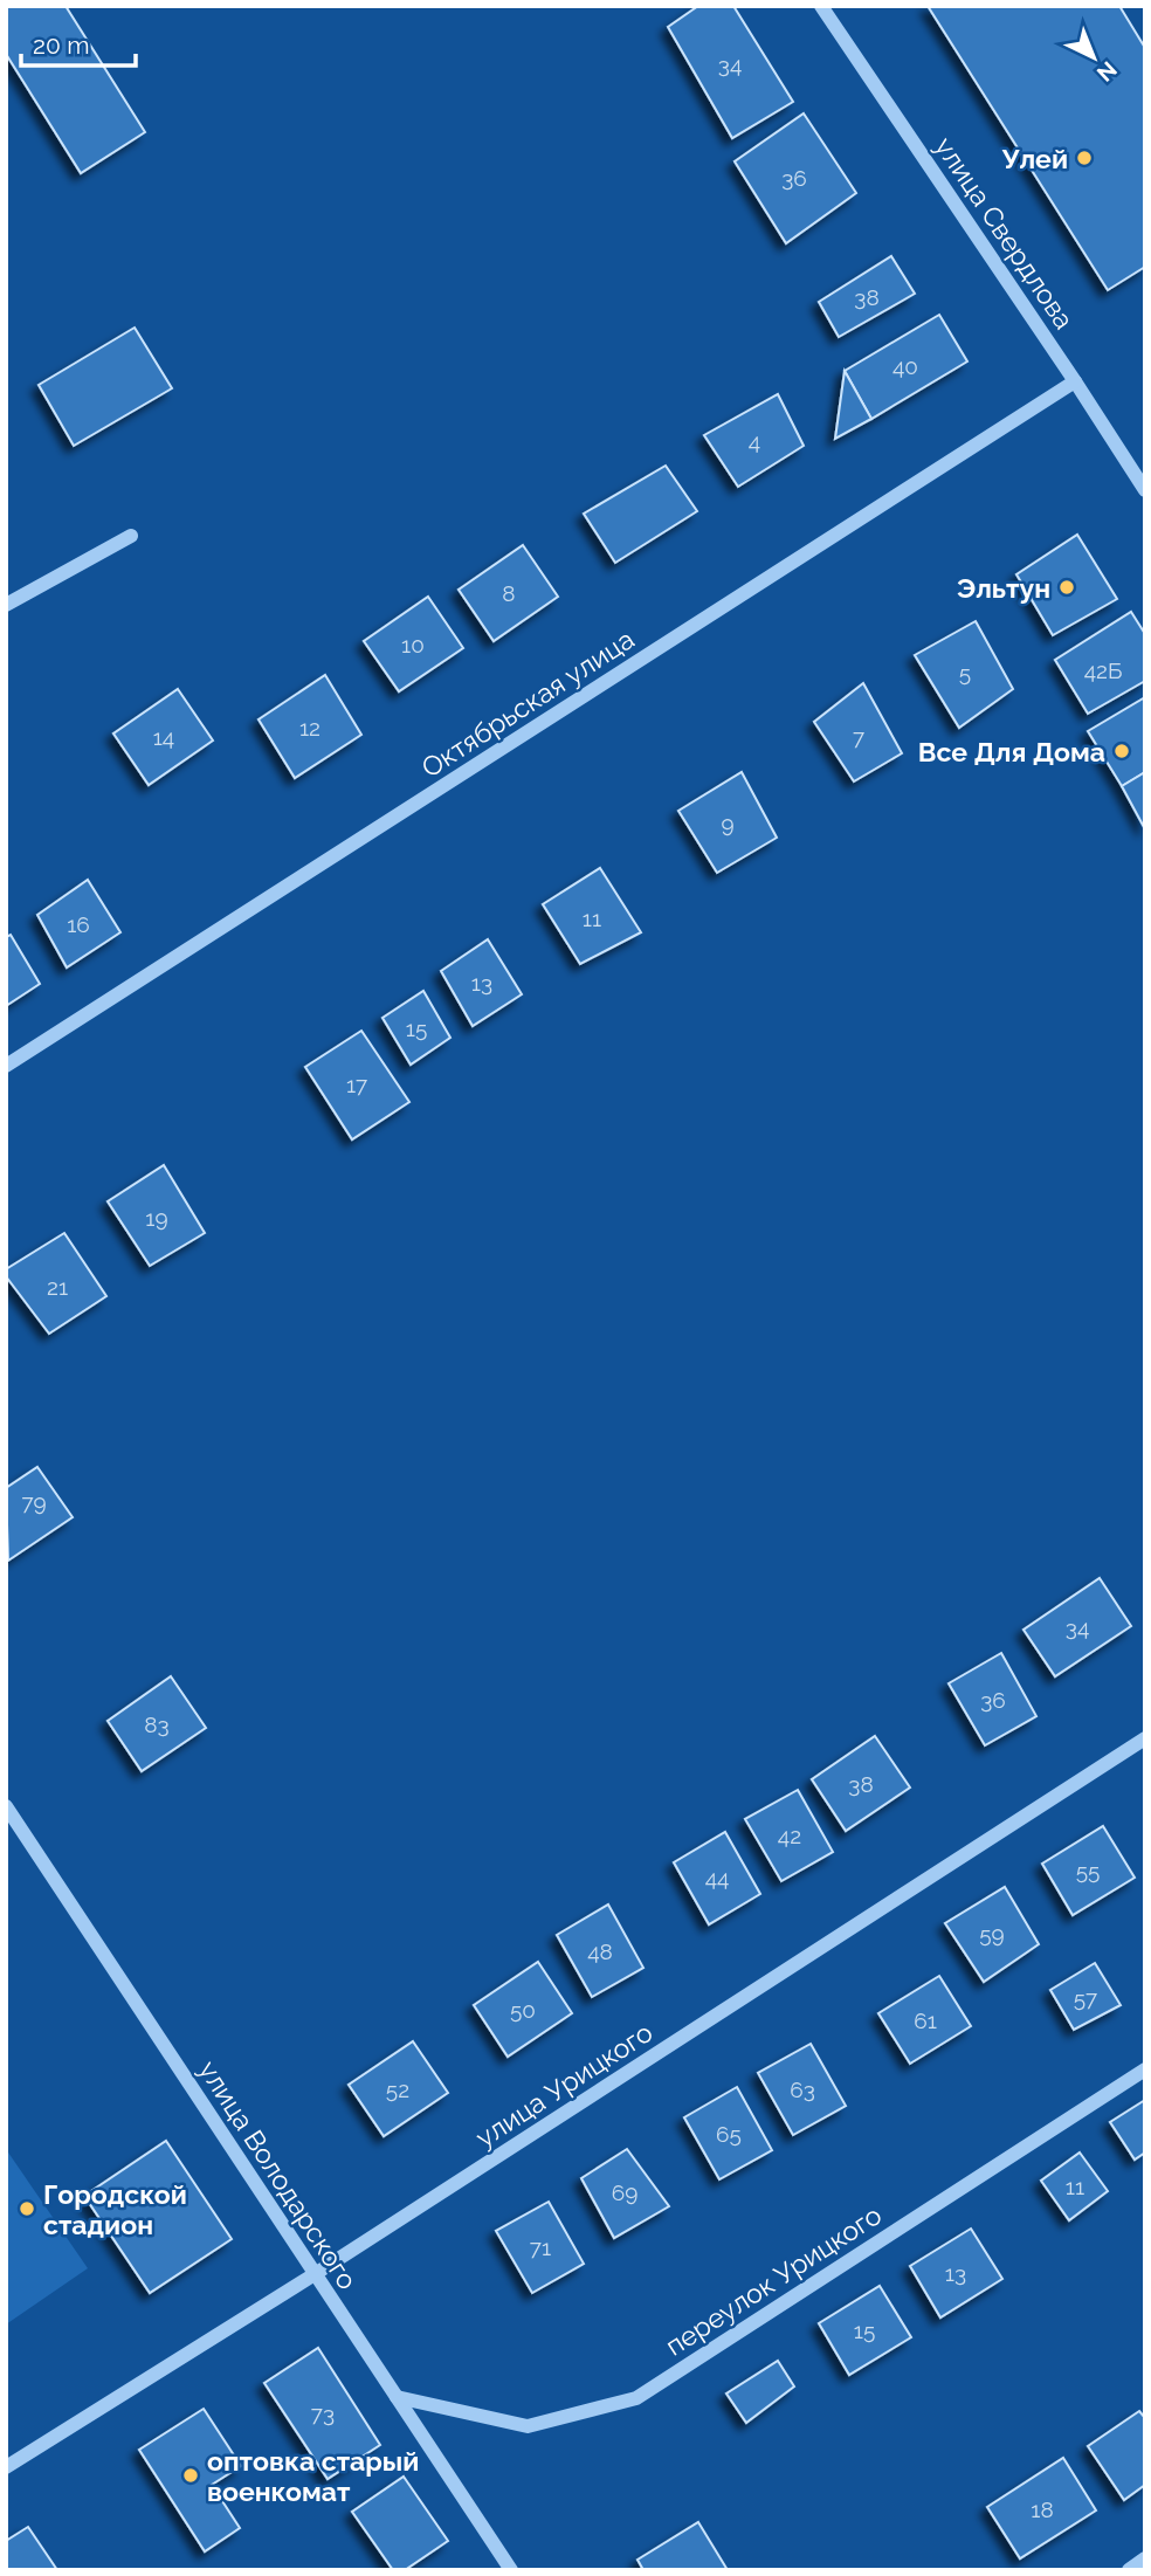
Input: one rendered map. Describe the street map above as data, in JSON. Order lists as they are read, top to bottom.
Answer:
{
  "streets": {
    "street": [
      "улица Свердлова",
      "Октябрьская улица",
      "улица Урицкого",
      "улица Володарского",
      "переулок Урицкого"
    ]
  },
  "crossings": [
    ["улица Свердлова", "Октябрьская улица"],
    ["улица Урицкого", "улица Володарского"],
    ["улица Володарского", "переулок Урицкого"]
  ],
  "places": [
    "Улей",
    "Эльтун",
    "Все Для Дома",
    "Городской стадион",
    "оптовка старый военкомат"
  ],
  "house_numbers": [
    "34",
    "36",
    "38",
    "40",
    "4",
    "8",
    "10",
    "42Б",
    "5",
    "12",
    "14",
    "7",
    "9",
    "11",
    "16",
    "13",
    "15",
    "17",
    "19",
    "21",
    "79",
    "34",
    "36",
    "83",
    "38",
    "42",
    "55",
    "44",
    "59",
    "48",
    "57",
    "50",
    "61",
    "52",
    "63",
    "65",
    "11",
    "69",
    "71",
    "13",
    "15",
    "73",
    "18"
  ],
  "scale_bar": "20 m",
  "north": "bottom right"
}
